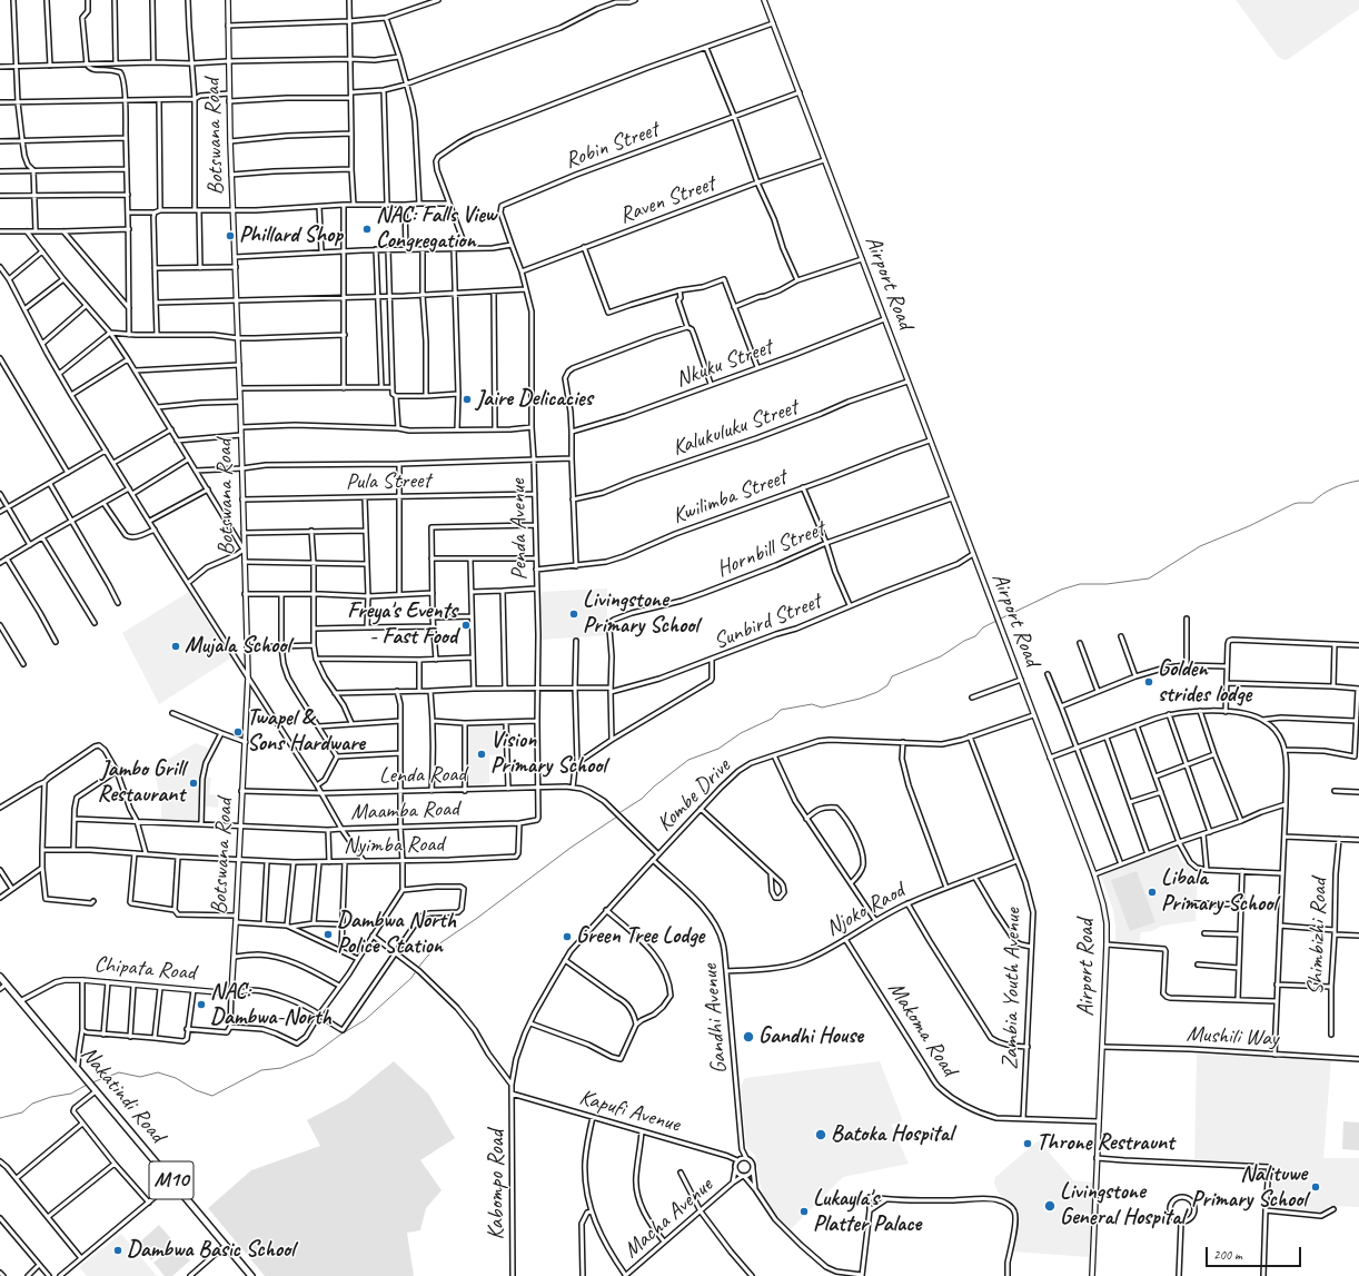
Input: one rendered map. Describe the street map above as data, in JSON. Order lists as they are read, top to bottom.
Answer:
{
  "streets": {
    "highway": ["Nakatindi Road", "M10"],
    "street": [
      "Botswana Road",
      "Robin Street",
      "Raven Street",
      "Airport Road",
      "Nkuku Street",
      "Kalukuluku Street",
      "Pula Street",
      "Kwilimba Street",
      "Penda Avenue",
      "Hornbill Street",
      "Sunbird Street",
      "Lenda Road",
      "Kombe Drive",
      "Maamba Road",
      "Nyimba Road",
      "Njoko Raod",
      "Shimbizhi Road",
      "Chipata Road",
      "Zambia Youth Avenue",
      "Gandhi Avenue",
      "Makoma Road",
      "Mushili Way",
      "Kapufi Avenue",
      "Kabompo Road",
      "Macha Avenue"
    ]
  },
  "crossings": [
    ["Botswana Road", "Pula Street"],
    ["Botswana Road", "Lenda Road"],
    ["Botswana Road", "Maamba Road"],
    ["Botswana Road", "Nyimba Road"],
    ["Botswana Road", "Chipata Road"],
    ["Robin Street", "Raven Street"],
    ["Robin Street", "Airport Road"],
    ["Robin Street", "Penda Avenue"],
    ["Raven Street", "Airport Road"],
    ["Raven Street", "Penda Avenue"],
    ["Airport Road", "Nkuku Street"],
    ["Airport Road", "Kalukuluku Street"],
    ["Airport Road", "Kwilimba Street"],
    ["Airport Road", "Hornbill Street"],
    ["Airport Road", "Sunbird Street"],
    ["Airport Road", "Kombe Drive"],
    ["Airport Road", "Makoma Road"],
    ["Airport Road", "Mushili Way"],
    ["Pula Street", "Penda Avenue"],
    ["Kwilimba Street", "Penda Avenue"],
    ["Penda Avenue", "Lenda Road"],
    ["Penda Avenue", "Maamba Road"],
    ["Hornbill Street", "Sunbird Street"],
    ["Lenda Road", "Kombe Drive"],
    ["Lenda Road", "Maamba Road"],
    ["Kombe Drive", "Zambia Youth Avenue"],
    ["Kombe Drive", "Gandhi Avenue"],
    ["Kombe Drive", "Kapufi Avenue"],
    ["Kombe Drive", "Kabompo Road"],
    ["Maamba Road", "Nyimba Road"],
    ["Njoko Raod", "Zambia Youth Avenue"],
    ["Njoko Raod", "Gandhi Avenue"],
    ["Njoko Raod", "Makoma Road"],
    ["Chipata Road", "Nakatindi Road"],
    ["Zambia Youth Avenue", "Makoma Road"],
    ["Gandhi Avenue", "Kapufi Avenue"],
    ["Gandhi Avenue", "Macha Avenue"],
    ["Kapufi Avenue", "Kabompo Road"],
    ["Kapufi Avenue", "Macha Avenue"]
  ],
  "places": [
    "NAC: Falls View Congregation",
    "Phillard Shop",
    "Jaire Delicacies",
    "Livingstone Primary School",
    "Freya's Events - Fast Food",
    "Mujala School",
    "Golden strides lodge",
    "Twapel & Sons Hardware",
    "Vision Primary School",
    "Jambo Grill Restaurant",
    "Libala Primary School",
    "Dambwa North Police Station",
    "Green Tree Lodge",
    "NAC: Dambwa-North",
    "Gandhi House",
    "Batoka Hospital",
    "Throne Restraunt",
    "Nalituwe Primary School",
    "Livingstone General Hospital",
    "Lukayla's Platter Palace",
    "Dambwa Basic School"
  ],
  "scale_bar": "200 m"
}
